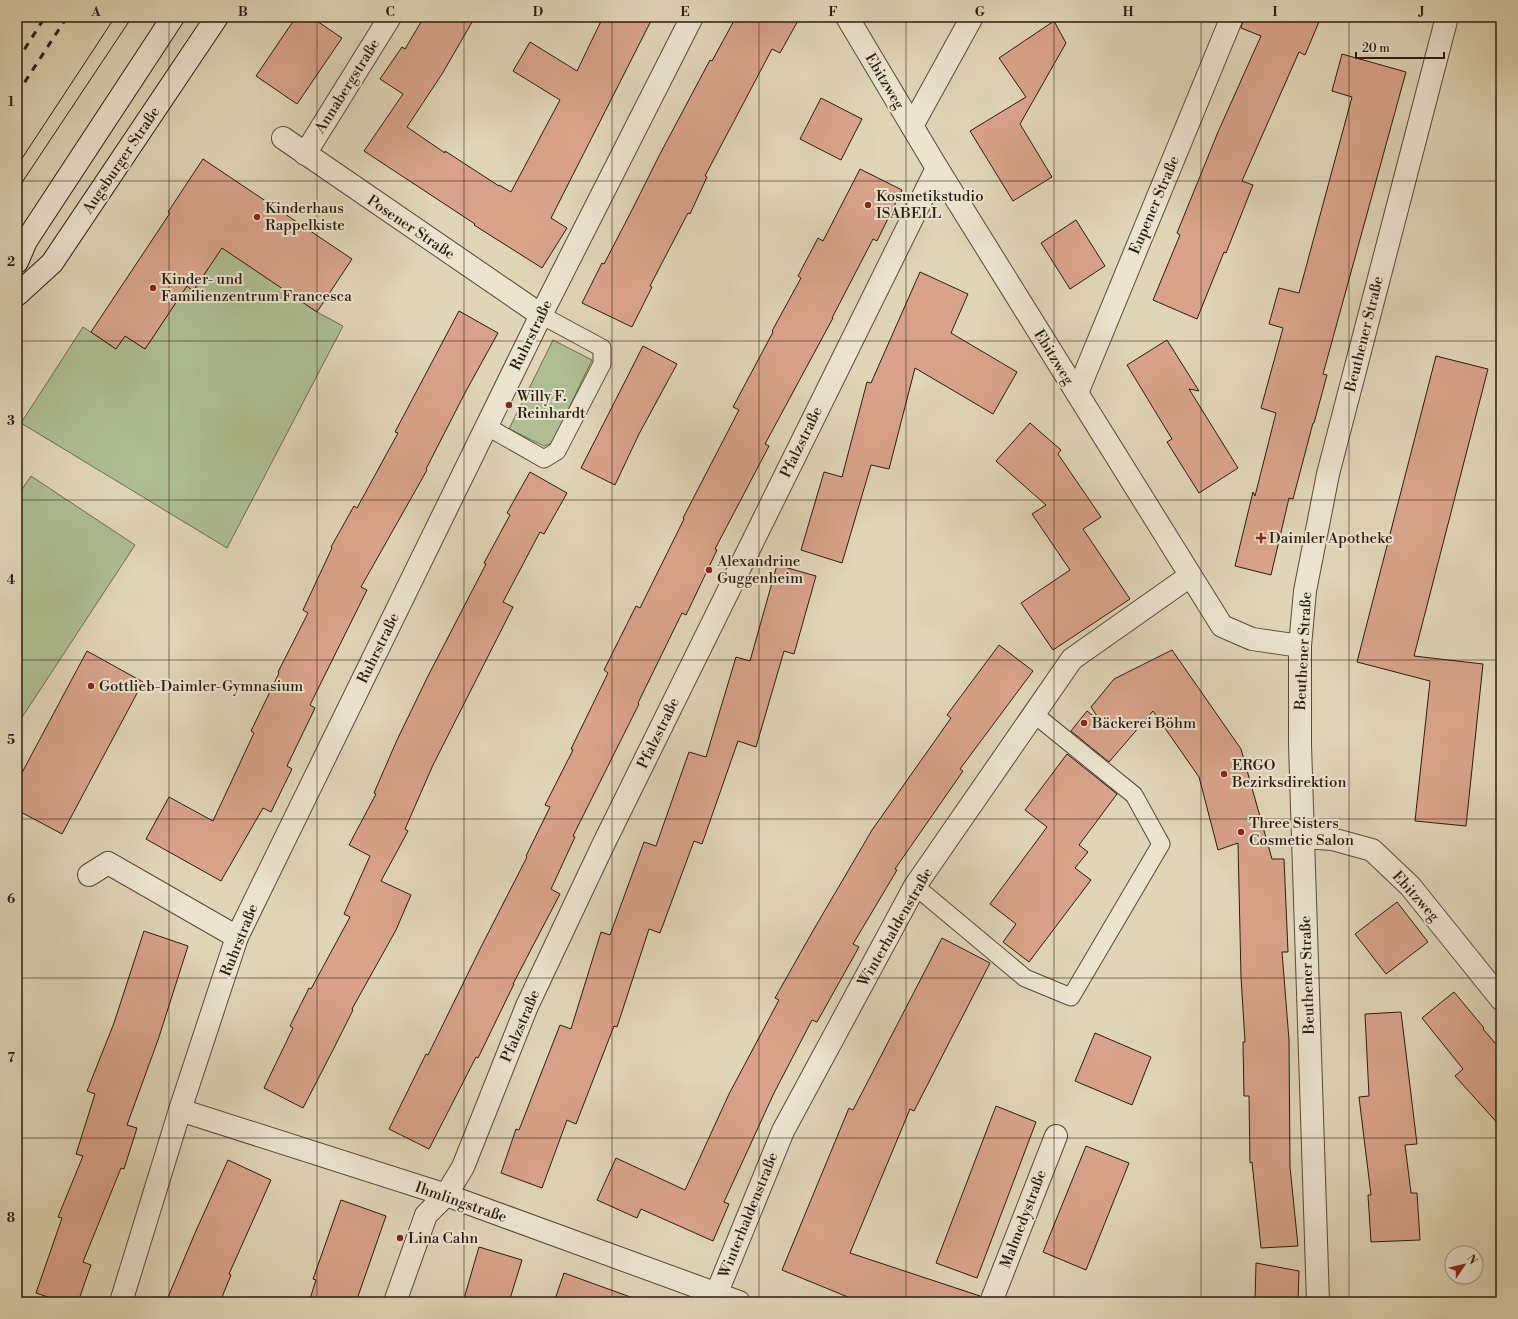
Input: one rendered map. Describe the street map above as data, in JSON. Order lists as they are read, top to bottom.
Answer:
{
  "streets": {
    "street": [
      "Ebitzweg",
      "Annabergstraße",
      "Augsburger Straße",
      "Eupener Straße",
      "Posener Straße",
      "Beuthener Straße",
      "Ruhrstraße",
      "Pfalzstraße",
      "Winterhaldenstraße",
      "Ihmlingstraße",
      "Malmedystraße"
    ]
  },
  "crossings": [
    ["Ebitzweg", "Eupener Straße"],
    ["Ebitzweg", "Beuthener Straße"],
    ["Ebitzweg", "Pfalzstraße"],
    ["Ebitzweg", "Winterhaldenstraße"],
    ["Annabergstraße", "Posener Straße"],
    ["Posener Straße", "Ruhrstraße"],
    ["Ruhrstraße", "Ihmlingstraße"],
    ["Pfalzstraße", "Ihmlingstraße"],
    ["Winterhaldenstraße", "Ihmlingstraße"]
  ],
  "places": {
    "other": [
      "Kosmetikstudio ISABELL",
      "Kinderhaus Rappelkiste",
      "Kinder- und Familienzentrum Francesca",
      "Willy F. Reinhardt",
      "Alexandrine Guggenheim",
      "Gottlieb-Daimler-Gymnasium",
      "Bäckerei Böhm",
      "ERGO Bezirksdirektion",
      "Three Sisters Cosmetic Salon",
      "Lina Cahn"
    ],
    "health": ["Daimler Apotheke"]
  },
  "scale_bar": "20 m",
  "north": "top right",
  "grid": {
    "columns": [
      "A",
      "B",
      "C",
      "D",
      "E",
      "F",
      "G",
      "H",
      "I",
      "J"
    ],
    "rows": [
      "1",
      "2",
      "3",
      "4",
      "5",
      "6",
      "7",
      "8"
    ]
  }
}
